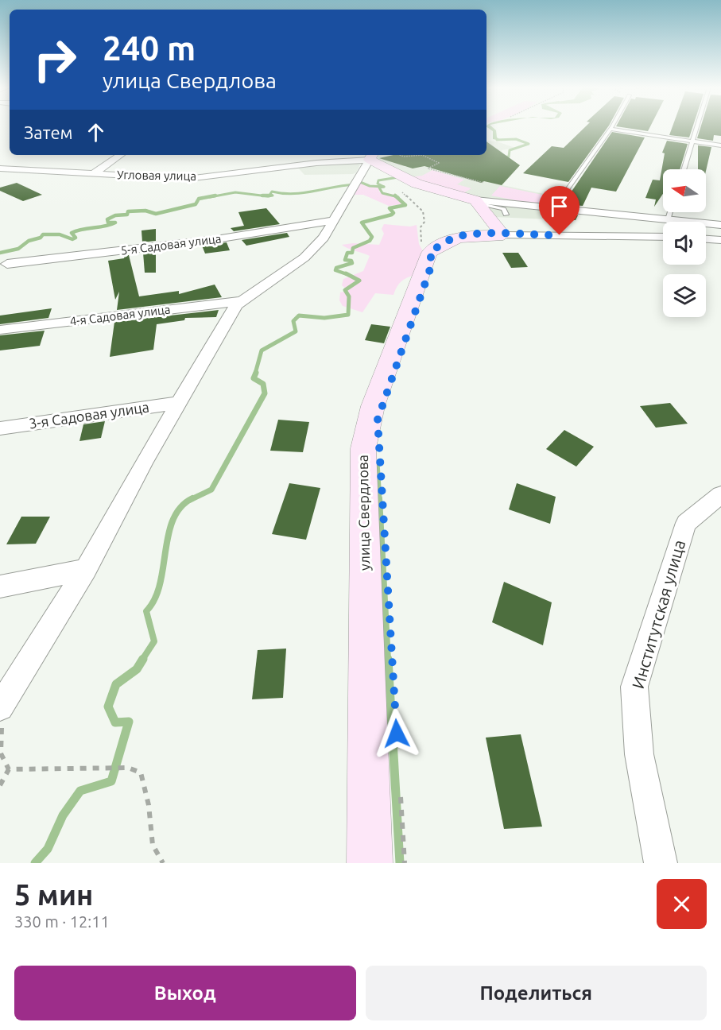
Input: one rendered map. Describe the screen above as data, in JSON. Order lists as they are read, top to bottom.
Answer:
{
  "streets": {
    "street": [
      "Угловая улица",
      "5-я Садовая улица",
      "4-я Садовая улица",
      "3-я Садовая улица",
      "улица Свердлова",
      "Институтская улица"
    ]
  },
  "north": "left",
  "page": {
    "turn": ["240 m", "улица Свердлова"],
    "then": "Затем",
    "heading": ["5 мин", "330 m · 12:11"],
    "buttons": ["Выход", "Поделиться"]
  }
}
